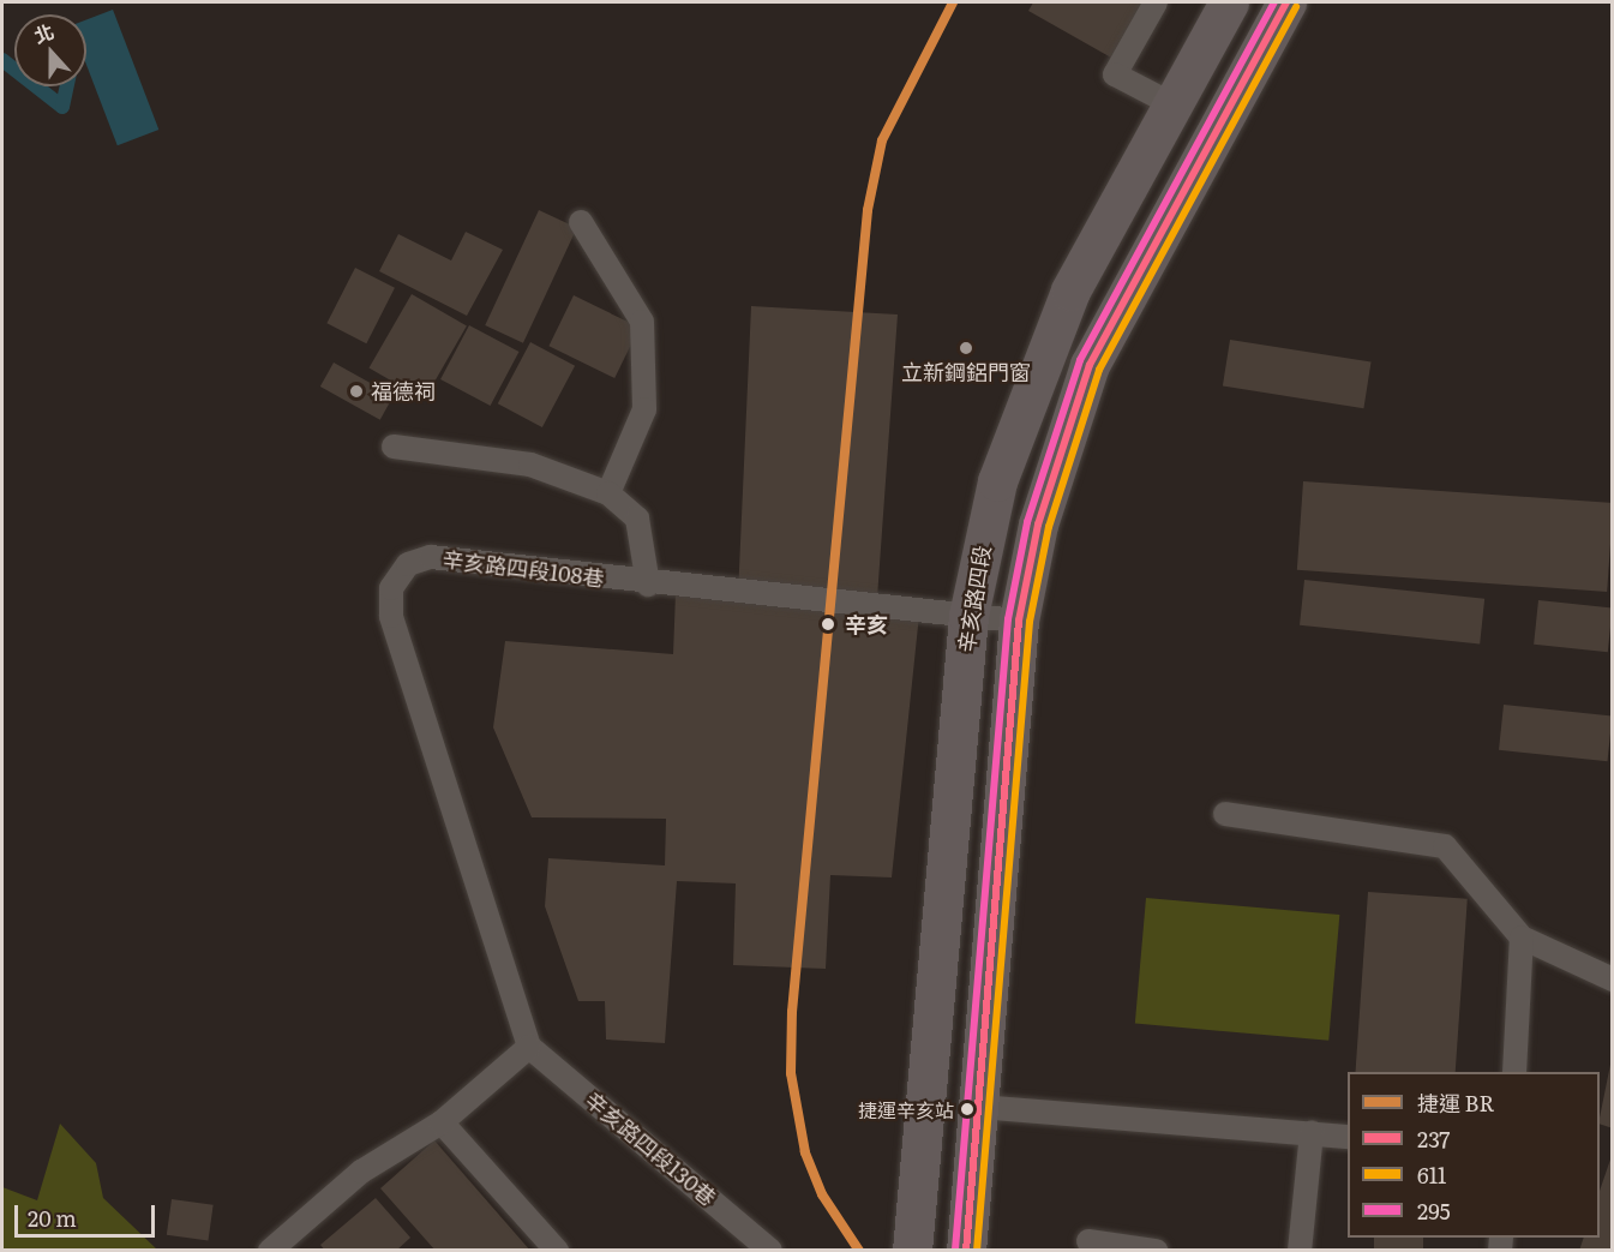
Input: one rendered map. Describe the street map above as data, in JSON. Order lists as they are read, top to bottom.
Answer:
{
  "streets": {
    "main road": ["辛亥路四段"],
    "lane": ["辛亥路四段108巷", "辛亥路四段130巷"]
  },
  "crossings": [
    ["辛亥路四段108巷", "辛亥路四段"],
    ["辛亥路四段108巷", "辛亥路四段130巷"]
  ],
  "places": [
    "立新鋼鋁門窗",
    "福德祠",
    "辛亥",
    "捷運辛亥站"
  ],
  "lines": [
    "metro line BR",
    "transit line 237",
    "transit line 295",
    "transit line 611"
  ],
  "legend": [
    "捷運 BR",
    "237",
    "611",
    "295"
  ],
  "scale_bar": "20 m",
  "north": "top"
}
